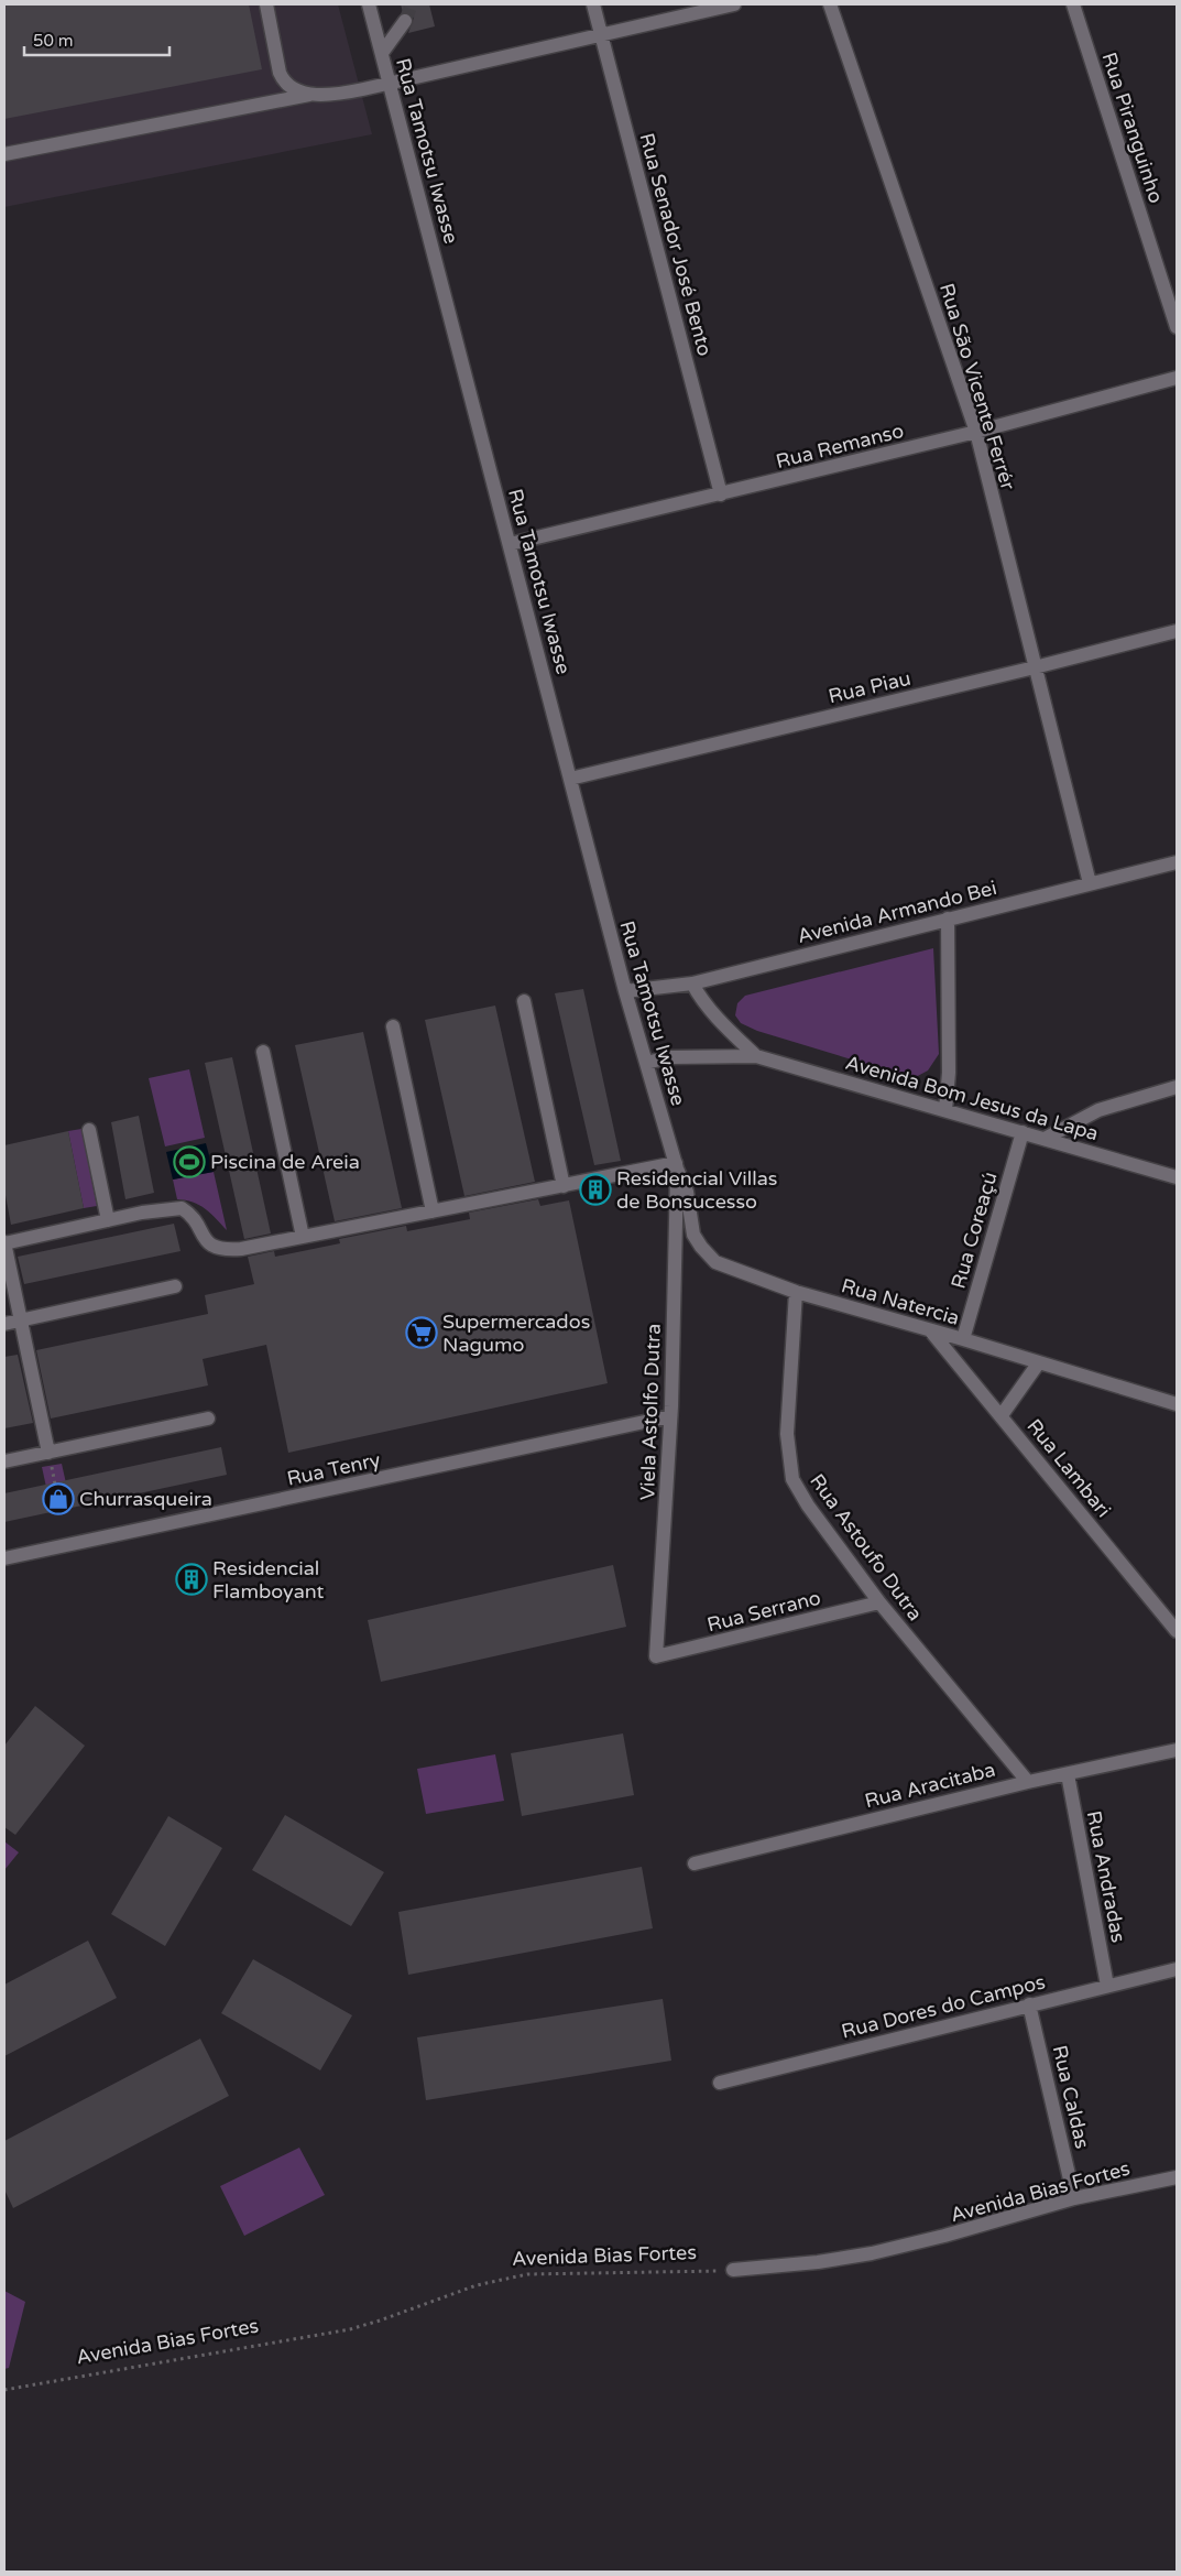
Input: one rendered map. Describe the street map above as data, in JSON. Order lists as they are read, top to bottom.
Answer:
{
  "streets": {
    "street": [
      "Rua Piranguinho",
      "Rua Tamotsu Iwasse",
      "Rua Senador José Bento",
      "Rua São Vicente Ferrér",
      "Rua Remanso",
      "Rua Piau",
      "Avenida Armando Bei",
      "Avenida Bom Jesus da Lapa",
      "Rua Coreaçú",
      "Rua Natercia",
      "Viela Astolfo Dutra",
      "Rua Lambari",
      "Rua Tenry",
      "Rua Astoufo Dutra",
      "Rua Serrano",
      "Rua Aracitaba",
      "Rua Andradas",
      "Rua Dores do Campos",
      "Rua Caldas",
      "Avenida Bias Fortes"
    ]
  },
  "crossings": [
    ["Rua Tamotsu Iwasse", "Rua Remanso"],
    ["Rua Tamotsu Iwasse", "Rua Piau"],
    ["Rua Tamotsu Iwasse", "Avenida Armando Bei"],
    ["Rua Tamotsu Iwasse", "Avenida Bom Jesus da Lapa"],
    ["Rua Tamotsu Iwasse", "Rua Natercia"],
    ["Rua Tamotsu Iwasse", "Viela Astolfo Dutra"],
    ["Rua Senador José Bento", "Rua Remanso"],
    ["Rua São Vicente Ferrér", "Rua Remanso"],
    ["Rua São Vicente Ferrér", "Rua Piau"],
    ["Rua São Vicente Ferrér", "Avenida Armando Bei"],
    ["Avenida Armando Bei", "Avenida Bom Jesus da Lapa"],
    ["Avenida Bom Jesus da Lapa", "Rua Coreaçú"],
    ["Rua Coreaçú", "Rua Natercia"],
    ["Rua Natercia", "Viela Astolfo Dutra"],
    ["Rua Natercia", "Rua Lambari"],
    ["Rua Natercia", "Rua Astoufo Dutra"],
    ["Viela Astolfo Dutra", "Rua Tenry"],
    ["Viela Astolfo Dutra", "Rua Serrano"],
    ["Rua Astoufo Dutra", "Rua Serrano"],
    ["Rua Astoufo Dutra", "Rua Aracitaba"],
    ["Rua Aracitaba", "Rua Andradas"],
    ["Rua Andradas", "Rua Dores do Campos"],
    ["Rua Dores do Campos", "Rua Caldas"],
    ["Rua Caldas", "Avenida Bias Fortes"]
  ],
  "places": {
    "sports": ["Piscina de Areia"],
    "building": ["Residencial Villas de Bonsucesso", "Residencial Flamboyant"],
    "supermarket": ["Supermercados Nagumo"],
    "shop": ["Churrasqueira"]
  },
  "scale_bar": "50 m"
}
